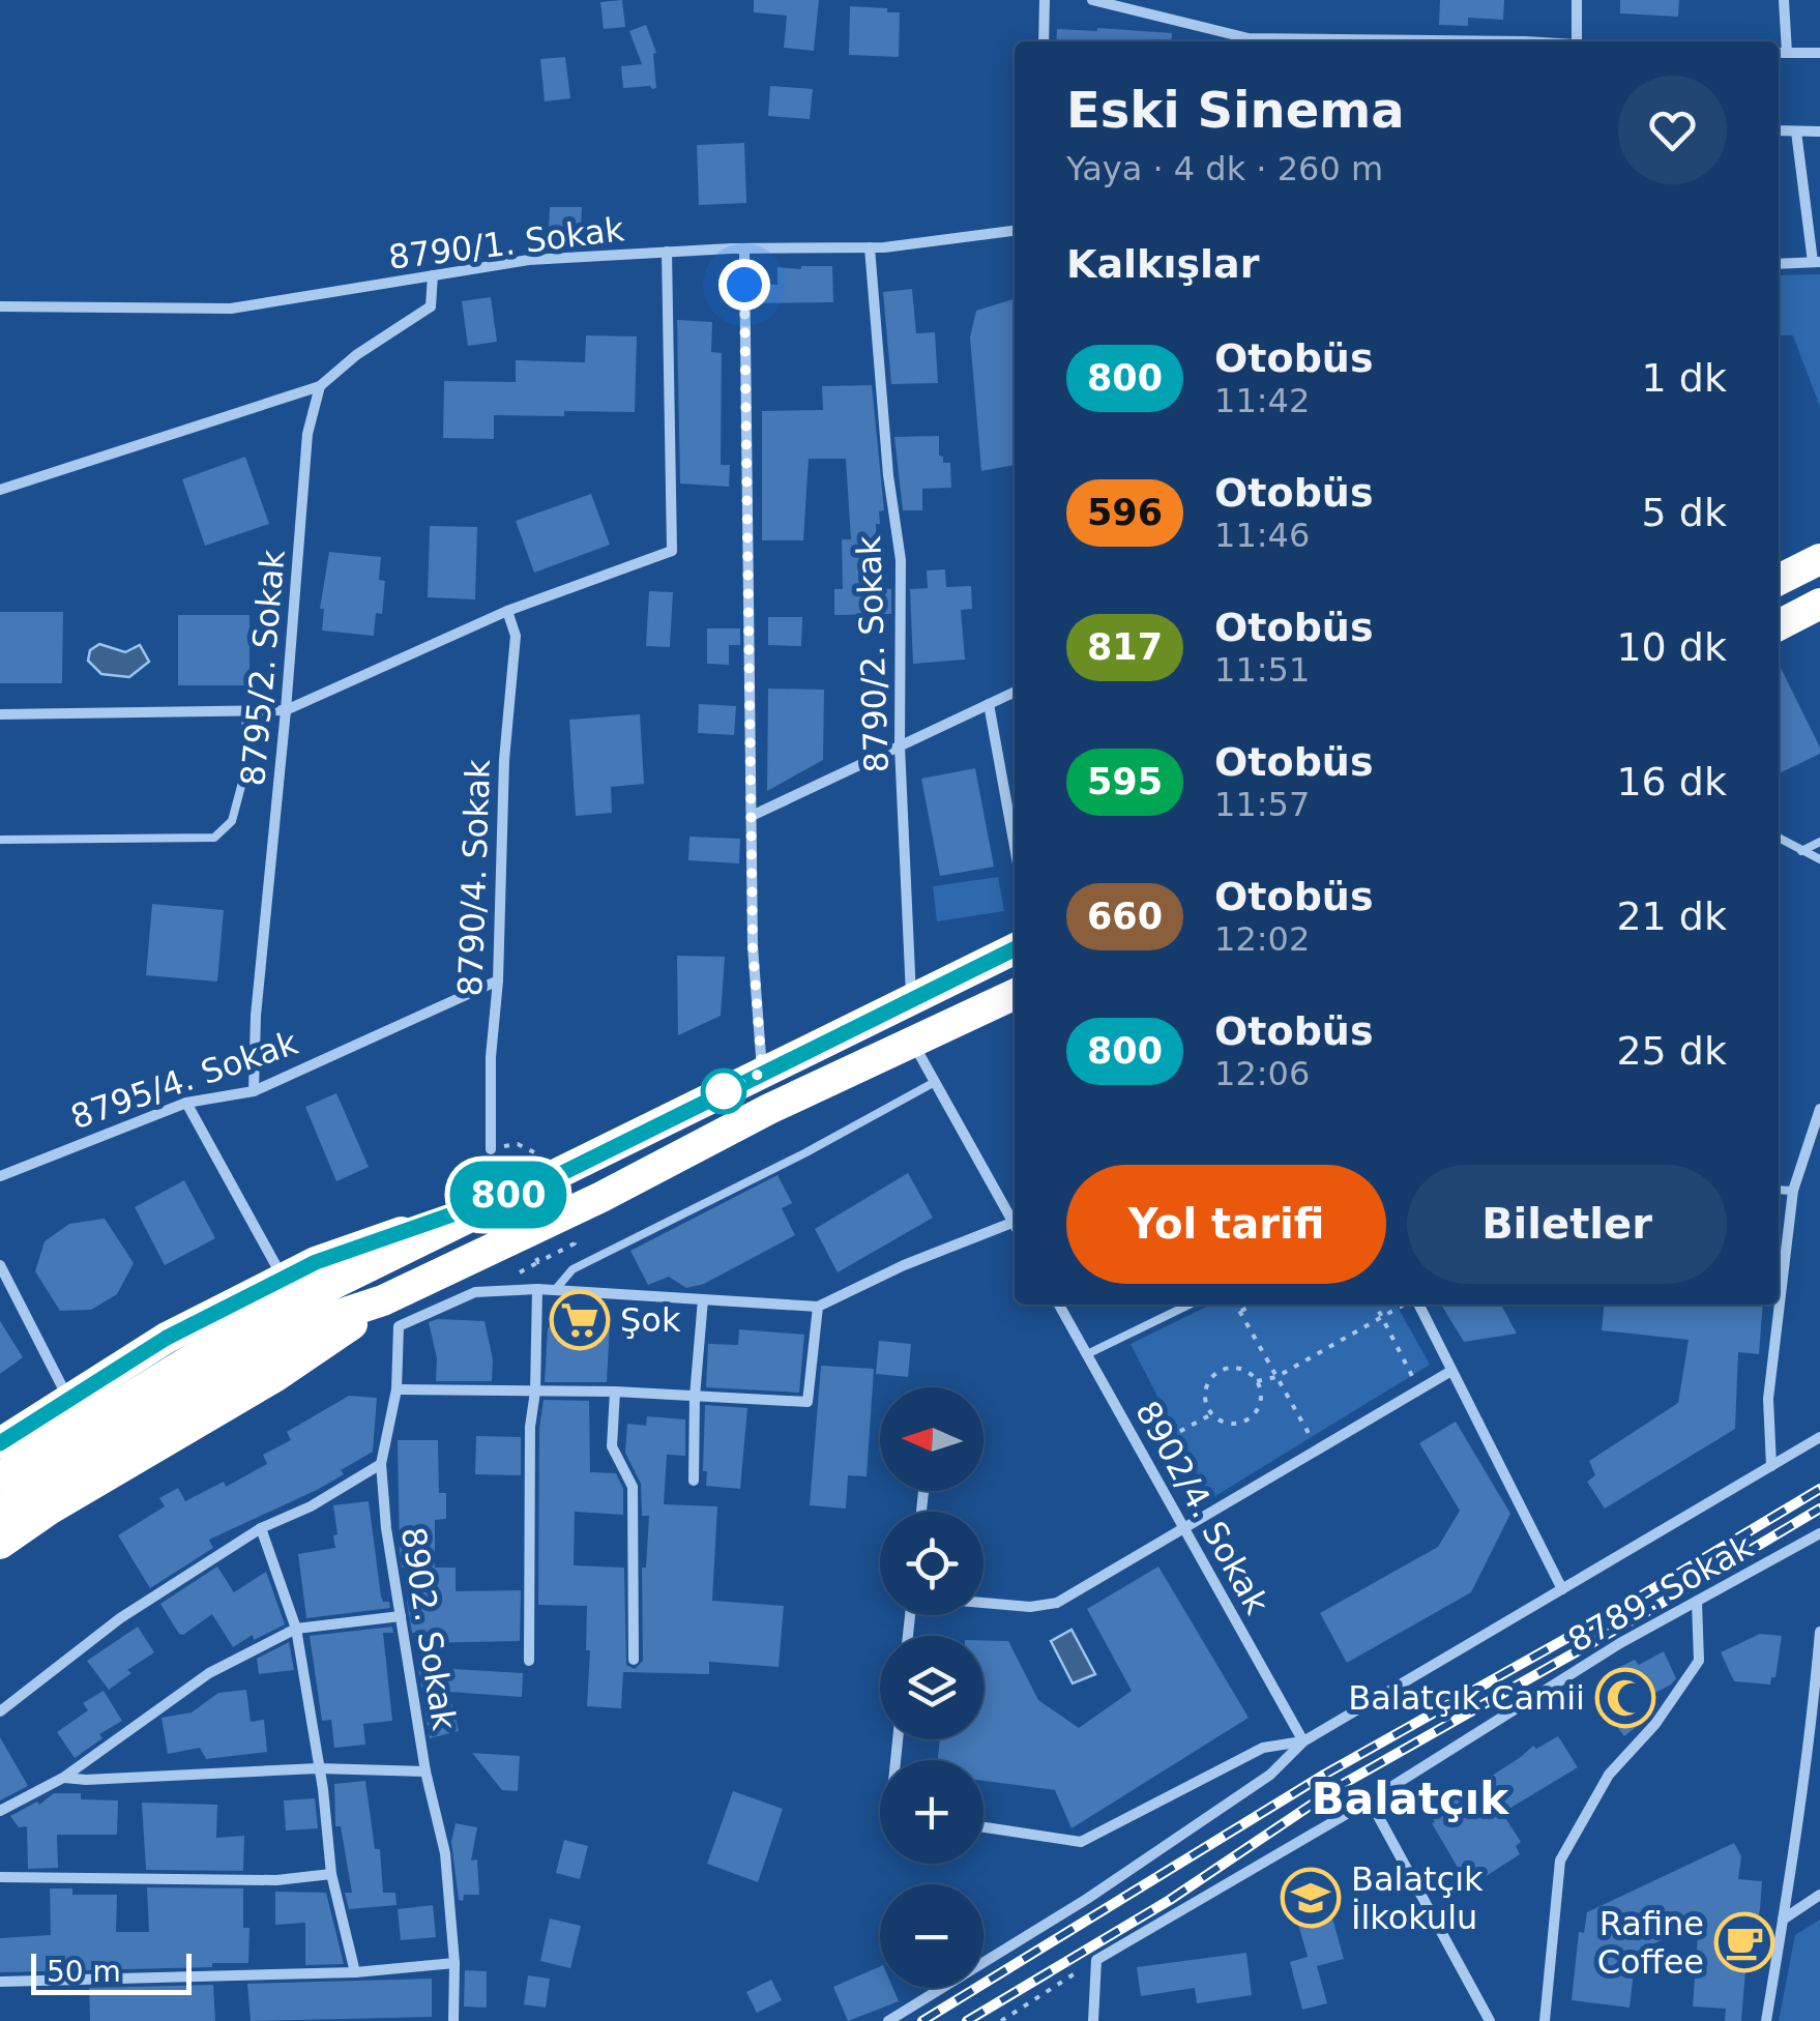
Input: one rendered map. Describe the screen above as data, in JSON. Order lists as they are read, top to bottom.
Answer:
{
  "streets": {
    "street": [
      "8790/1. Sokak",
      "8790/2. Sokak",
      "8795/2. Sokak",
      "8790/4. Sokak",
      "8795/4. Sokak",
      "8902/4. Sokak",
      "8789. Sokak",
      "8902. Sokak"
    ]
  },
  "crossings": [
    ["8790/1. Sokak", "8790/2. Sokak"],
    ["8795/2. Sokak", "8795/4. Sokak"],
    ["8790/4. Sokak", "8795/4. Sokak"]
  ],
  "districts": ["Balatçık"],
  "places": {
    "supermarket": ["Şok"],
    "mosque": ["Balatçık Camii"],
    "school or university": ["Balatçık İlkokulu"],
    "cafe": ["Rafine Coffee"]
  },
  "lines": ["bus line 800"],
  "scale_bar": "50 m",
  "north": "left",
  "page": {
    "on_map": "800",
    "heading": [
      ["Eski Sinema", "Yaya · 4 dk · 260 m"],
      "Kalkışlar"
    ],
    "list": [
      {
        "mark": "800",
        "name": "Otobüs",
        "note": "11:42",
        "value": "1 dk"
      },
      {
        "mark": "596",
        "name": "Otobüs",
        "note": "11:46",
        "value": "5 dk"
      },
      {
        "mark": "817",
        "name": "Otobüs",
        "note": "11:51",
        "value": "10 dk"
      },
      {
        "mark": "595",
        "name": "Otobüs",
        "note": "11:57",
        "value": "16 dk"
      },
      {
        "mark": "660",
        "name": "Otobüs",
        "note": "12:02",
        "value": "21 dk"
      },
      {
        "mark": "800",
        "name": "Otobüs",
        "note": "12:06",
        "value": "25 dk"
      }
    ],
    "buttons": ["Yol tarifi", "Biletler"],
    "map_buttons": ["+", "−"],
    "scale": "50 m"
  }
}
